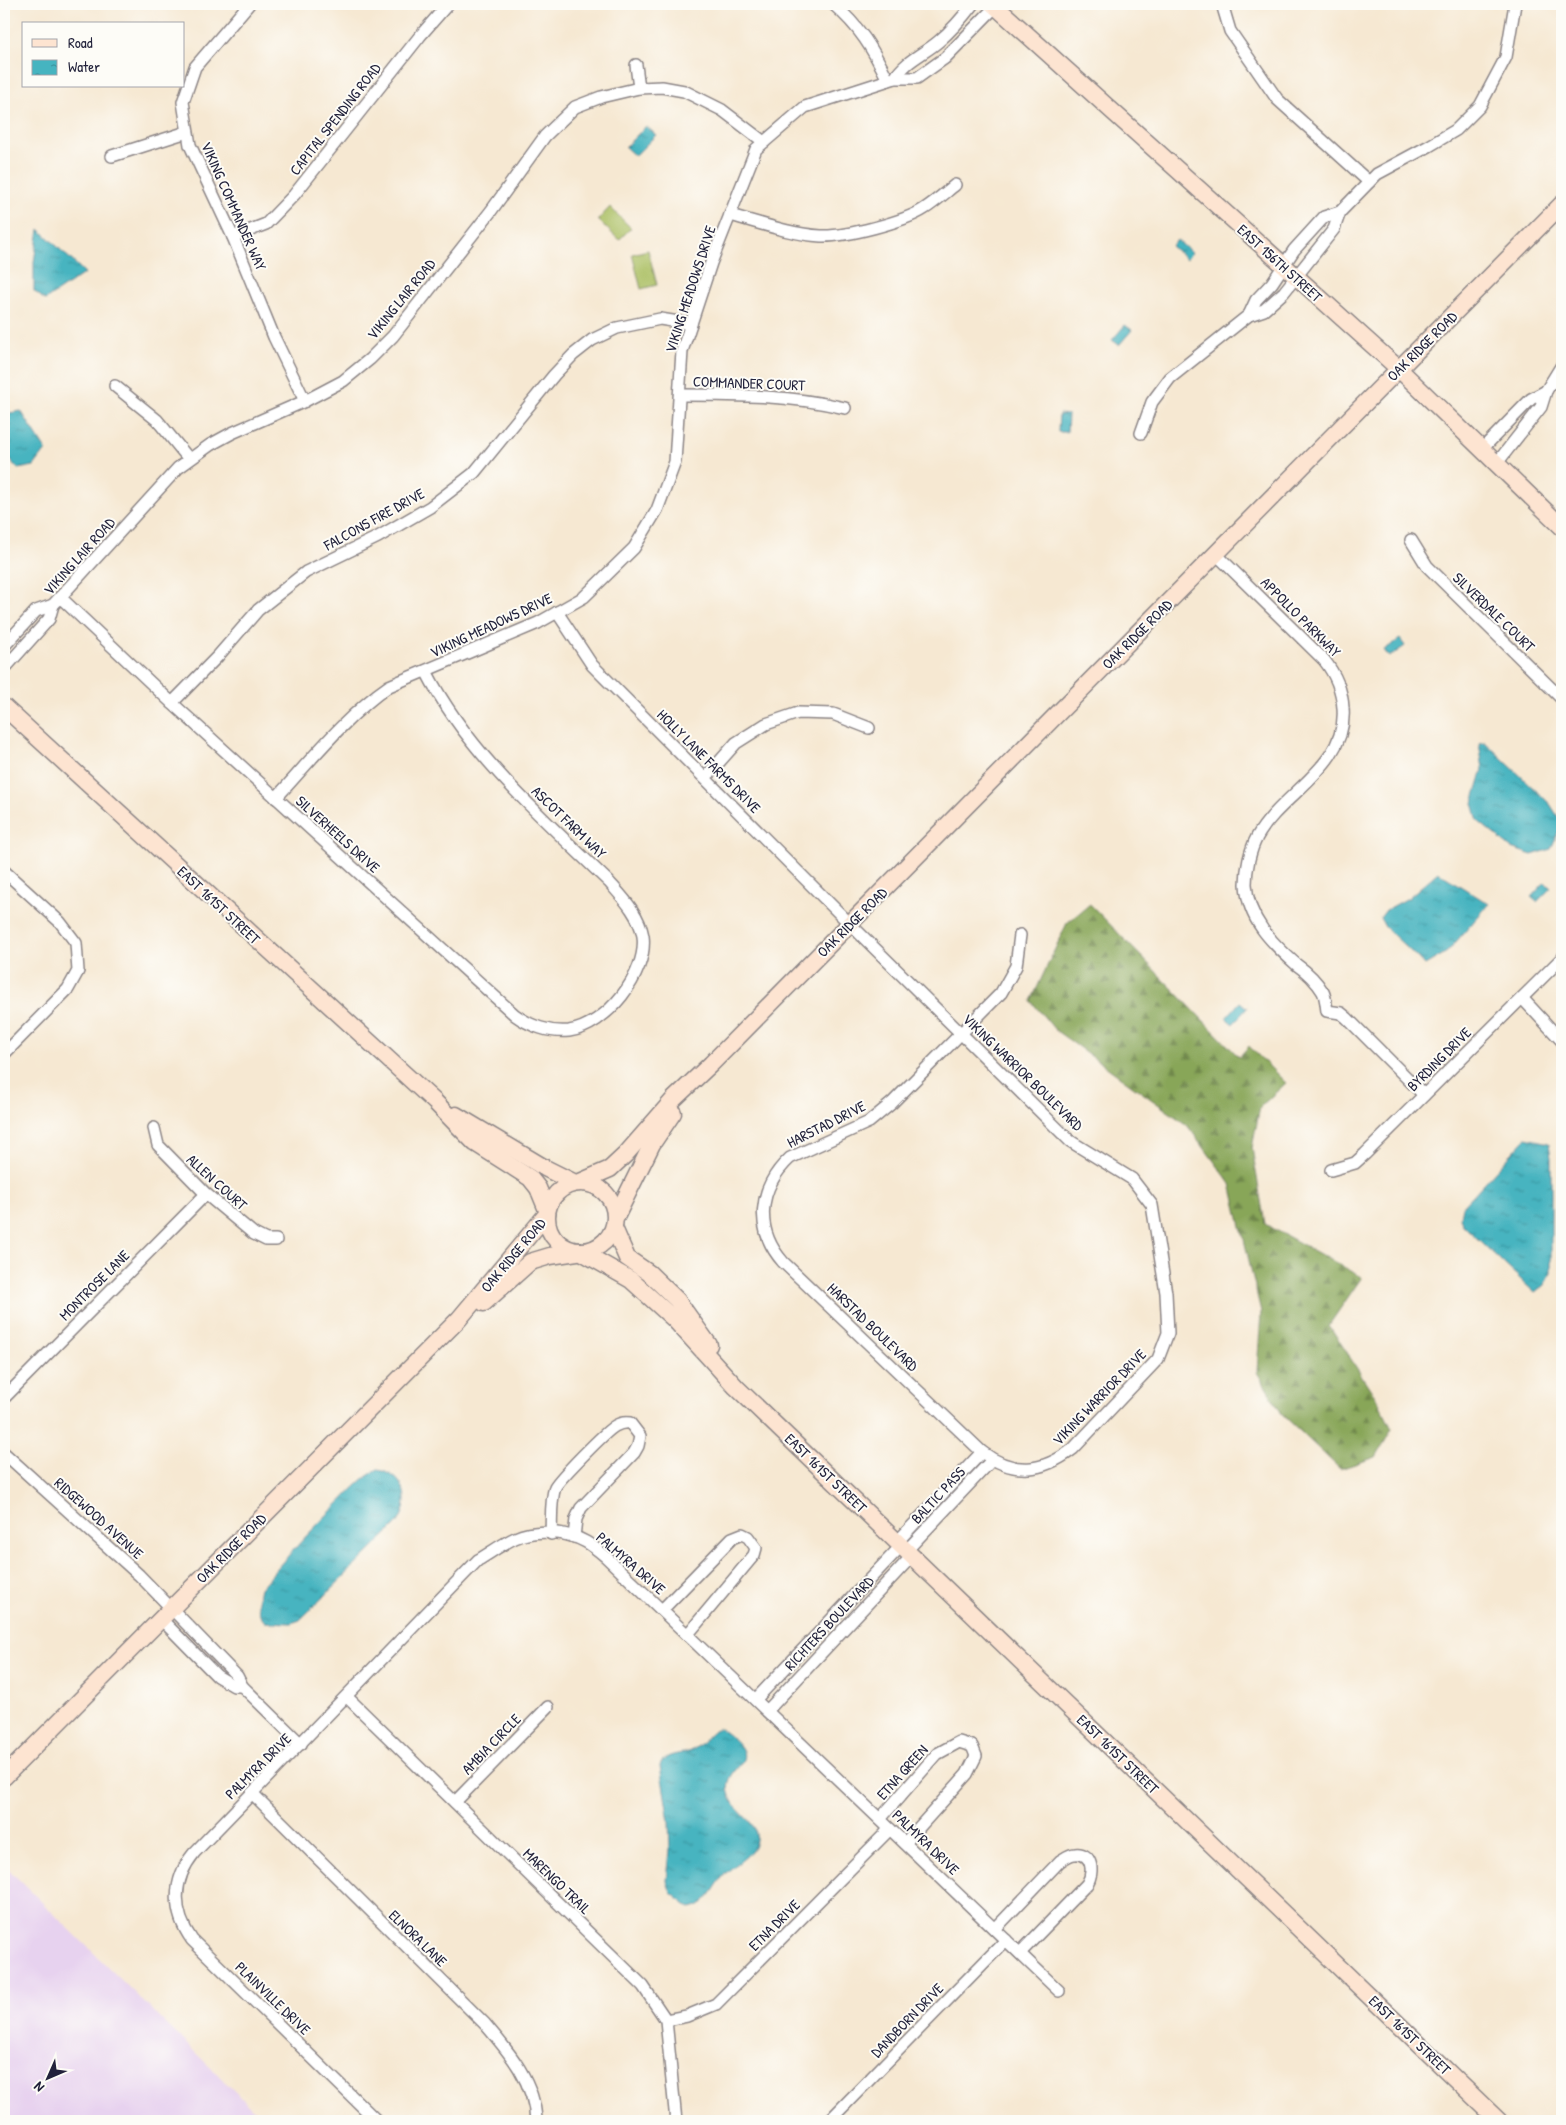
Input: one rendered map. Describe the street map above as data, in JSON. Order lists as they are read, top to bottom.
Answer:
{
  "streets": {
    "street": [
      "CAPITAL SPENDING ROAD",
      "VIKING COMMANDER WAY",
      "EAST 156TH STREET",
      "VIKING MEADOWS DRIVE",
      "VIKING LAIR ROAD",
      "OAK RIDGE ROAD",
      "COMMANDER COURT",
      "FALCONS FIRE DRIVE",
      "SILVERDALE COURT",
      "APPOLLO PARKWAY",
      "HOLLY LANE FARMS DRIVE",
      "ASCOT FARM WAY",
      "SILVERHEELS DRIVE",
      "EAST 161ST STREET",
      "BYRDING DRIVE",
      "VIKING WARRIOR BOULEVARD",
      "HARSTAD DRIVE",
      "ALLEN COURT",
      "MONTROSE LANE",
      "HARSTAD BOULEVARD",
      "VIKING WARRIOR DRIVE",
      "BALTIC PASS",
      "RIDGEWOOD AVENUE",
      "PALMYRA DRIVE",
      "RICHTERS BOULEVARD",
      "AMBIA CIRCLE",
      "ETNA GREEN",
      "MARENGO TRAIL",
      "ETNA DRIVE",
      "ELNORA LANE",
      "PLAINVILLE DRIVE",
      "DANDBORN DRIVE"
    ]
  },
  "crossings": [
    ["CAPITAL SPENDING ROAD", "VIKING COMMANDER WAY"],
    ["VIKING COMMANDER WAY", "VIKING LAIR ROAD"],
    ["EAST 156TH STREET", "VIKING MEADOWS DRIVE"],
    ["EAST 156TH STREET", "OAK RIDGE ROAD"],
    ["VIKING MEADOWS DRIVE", "VIKING LAIR ROAD"],
    ["VIKING MEADOWS DRIVE", "COMMANDER COURT"],
    ["VIKING MEADOWS DRIVE", "FALCONS FIRE DRIVE"],
    ["VIKING MEADOWS DRIVE", "HOLLY LANE FARMS DRIVE"],
    ["VIKING MEADOWS DRIVE", "ASCOT FARM WAY"],
    ["VIKING MEADOWS DRIVE", "SILVERHEELS DRIVE"],
    ["VIKING LAIR ROAD", "SILVERHEELS DRIVE"],
    ["OAK RIDGE ROAD", "APPOLLO PARKWAY"],
    ["OAK RIDGE ROAD", "HOLLY LANE FARMS DRIVE"],
    ["OAK RIDGE ROAD", "EAST 161ST STREET"],
    ["OAK RIDGE ROAD", "VIKING WARRIOR BOULEVARD"],
    ["OAK RIDGE ROAD", "RIDGEWOOD AVENUE"],
    ["FALCONS FIRE DRIVE", "SILVERHEELS DRIVE"],
    ["APPOLLO PARKWAY", "BYRDING DRIVE"],
    ["HOLLY LANE FARMS DRIVE", "VIKING WARRIOR BOULEVARD"],
    ["ASCOT FARM WAY", "SILVERHEELS DRIVE"],
    ["EAST 161ST STREET", "BALTIC PASS"],
    ["EAST 161ST STREET", "RICHTERS BOULEVARD"],
    ["VIKING WARRIOR BOULEVARD", "HARSTAD DRIVE"],
    ["VIKING WARRIOR BOULEVARD", "VIKING WARRIOR DRIVE"],
    ["HARSTAD DRIVE", "HARSTAD BOULEVARD"],
    ["ALLEN COURT", "MONTROSE LANE"],
    ["HARSTAD BOULEVARD", "VIKING WARRIOR DRIVE"],
    ["HARSTAD BOULEVARD", "BALTIC PASS"],
    ["VIKING WARRIOR DRIVE", "BALTIC PASS"],
    ["BALTIC PASS", "RICHTERS BOULEVARD"],
    ["PALMYRA DRIVE", "RICHTERS BOULEVARD"],
    ["PALMYRA DRIVE", "ETNA GREEN"],
    ["PALMYRA DRIVE", "MARENGO TRAIL"],
    ["PALMYRA DRIVE", "ETNA DRIVE"],
    ["PALMYRA DRIVE", "ELNORA LANE"],
    ["PALMYRA DRIVE", "PLAINVILLE DRIVE"],
    ["PALMYRA DRIVE", "DANDBORN DRIVE"],
    ["AMBIA CIRCLE", "MARENGO TRAIL"],
    ["MARENGO TRAIL", "ETNA DRIVE"]
  ],
  "legend": ["Road", "Water"],
  "north": "bottom left"
}
